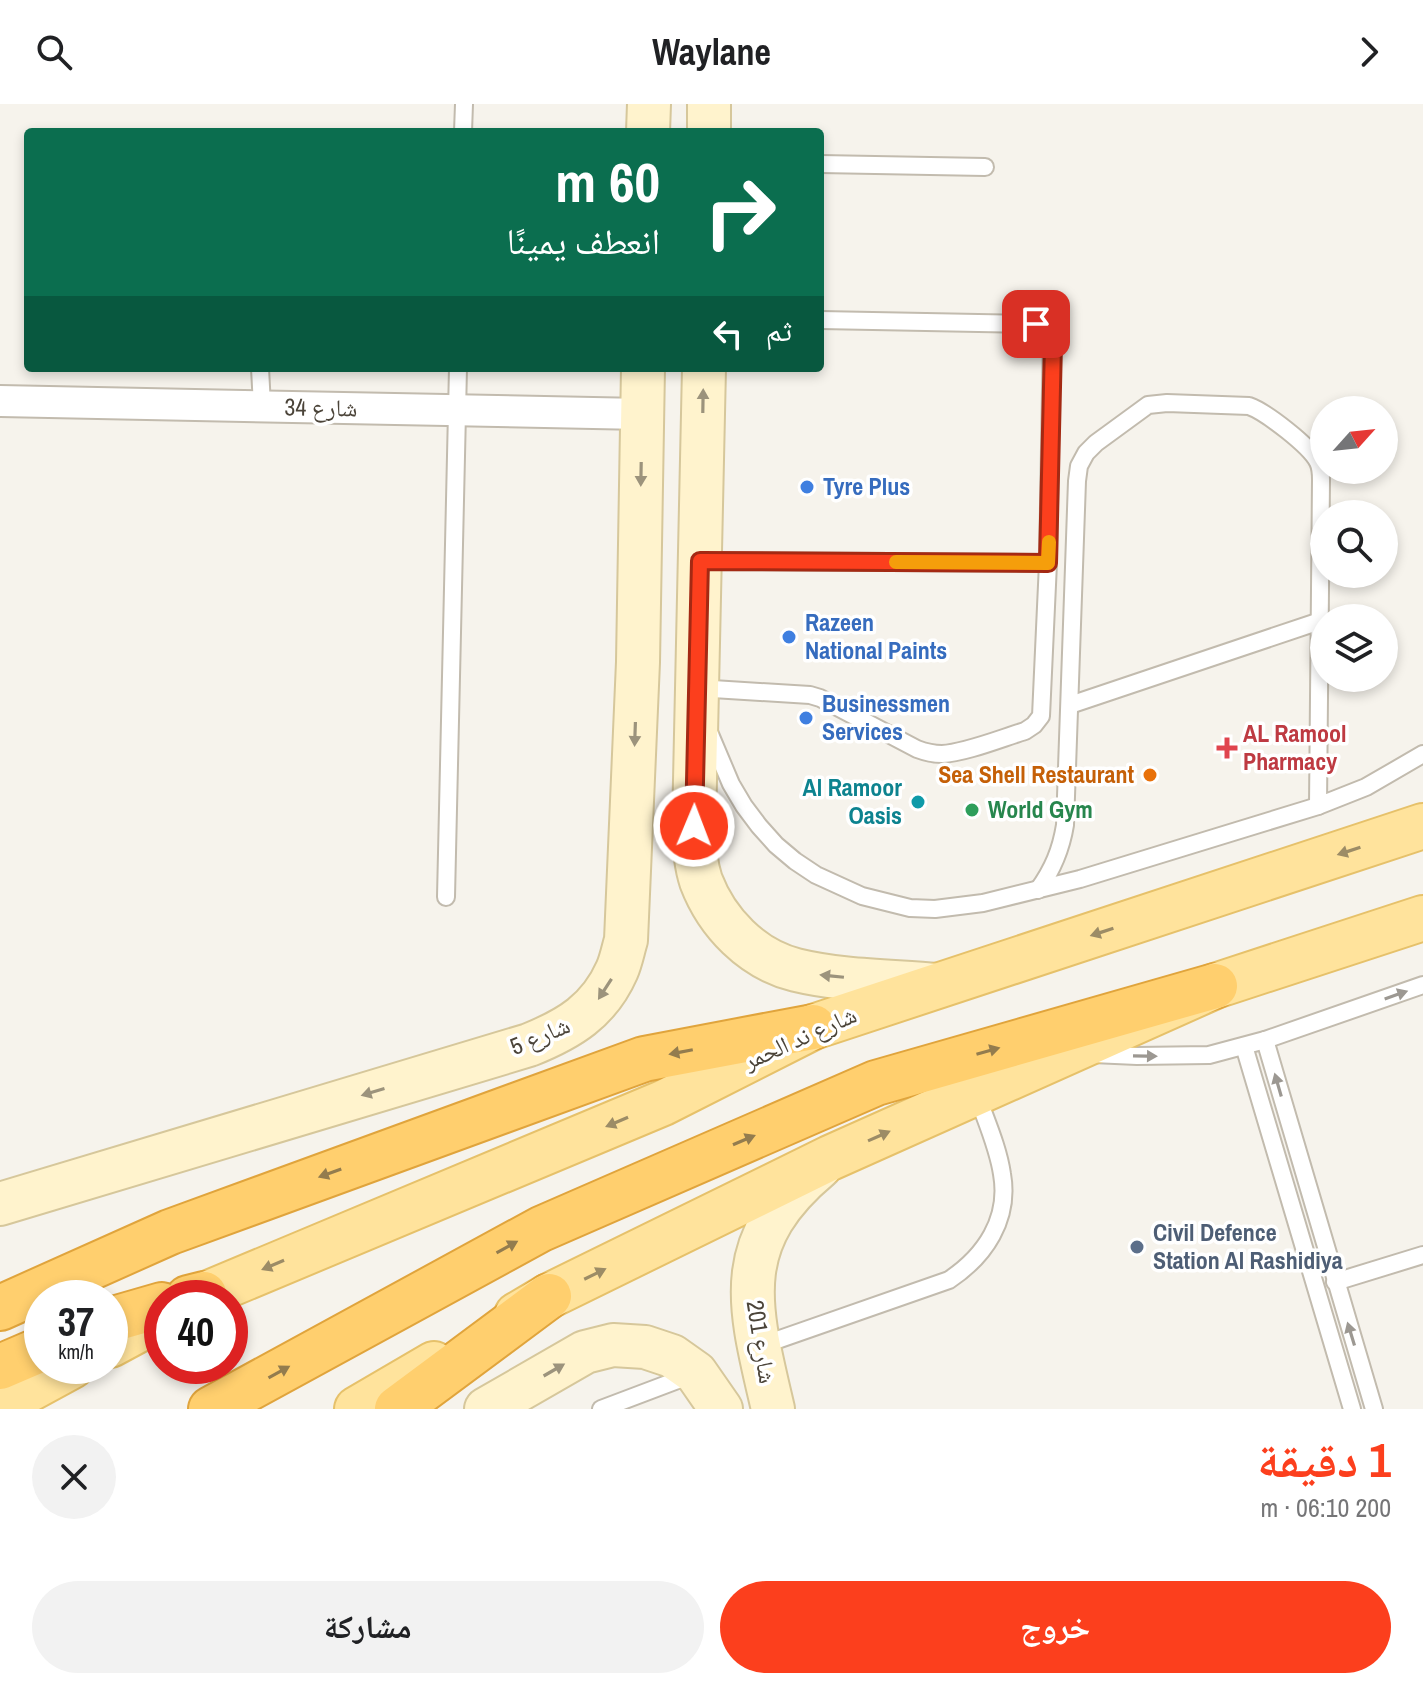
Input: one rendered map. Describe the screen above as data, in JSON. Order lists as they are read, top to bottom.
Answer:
{
  "streets": {
    "main road": ["شارع ند الحمر"],
    "street": ["شارع 34", "شارع 5", "شارع 201"]
  },
  "crossings": [
    ["شارع 34", "شارع 5"]
  ],
  "one_way": ["شارع 5"],
  "places": {
    "other": [
      "Tyre Plus",
      "Razeen National Paints",
      "Businessmen Services",
      "Sea Shell Restaurant",
      "Al Ramoor Oasis",
      "World Gym",
      "Civil Defence Station Al Rashidiya"
    ],
    "health": ["AL Ramool Pharmacy"]
  },
  "north": "top right",
  "page": {
    "header": "Waylane",
    "turn": ["60 m", "انعطف يمينًا"],
    "then": "ثم",
    "speed": "37 km/h",
    "limit": "40",
    "heading": ["1 دقيقة", "200 m · 06:10"],
    "buttons": ["خروج", "مشاركة"]
  }
}
